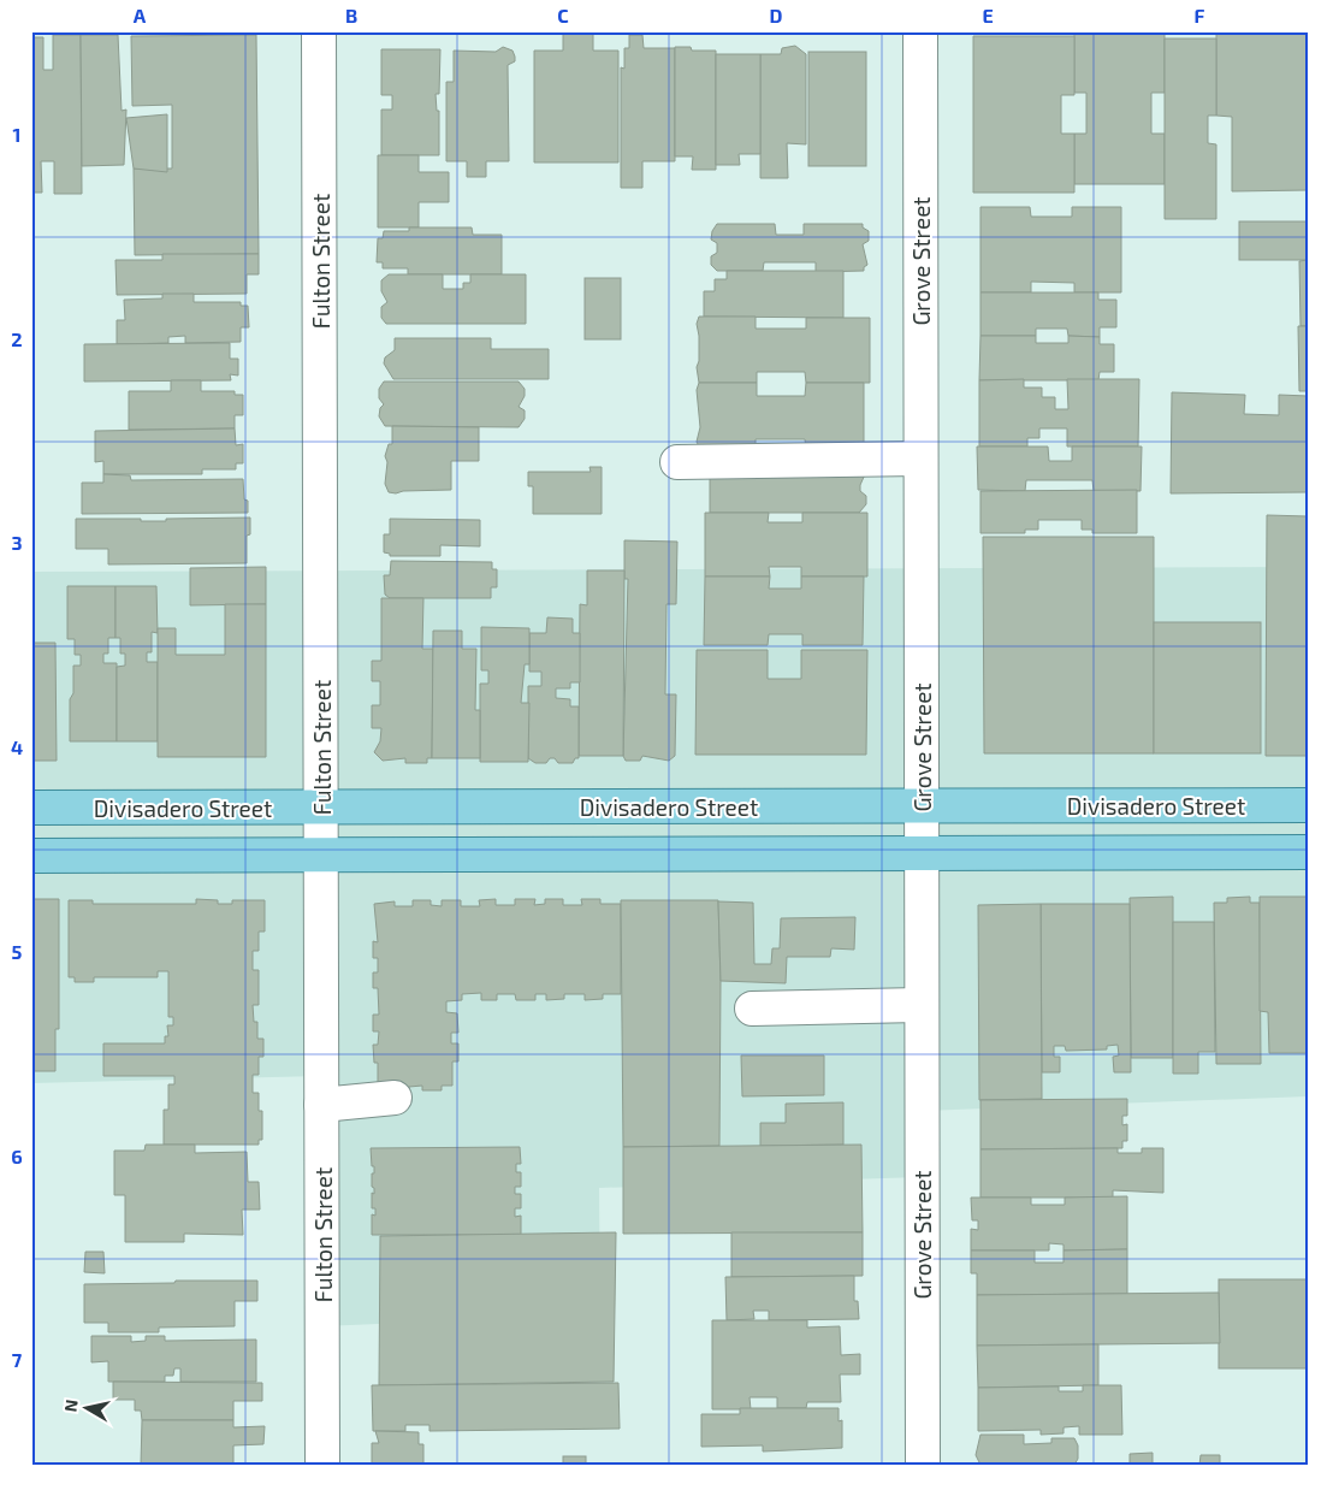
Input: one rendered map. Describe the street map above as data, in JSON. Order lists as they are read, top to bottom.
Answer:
{
  "streets": {
    "main road": ["Divisadero Street"],
    "street": ["Fulton Street", "Grove Street"]
  },
  "crossings": [
    ["Fulton Street", "Divisadero Street"],
    ["Grove Street", "Divisadero Street"]
  ],
  "north": "left",
  "grid": {
    "columns": [
      "A",
      "B",
      "C",
      "D",
      "E",
      "F"
    ],
    "rows": [
      "1",
      "2",
      "3",
      "4",
      "5",
      "6",
      "7"
    ]
  }
}
